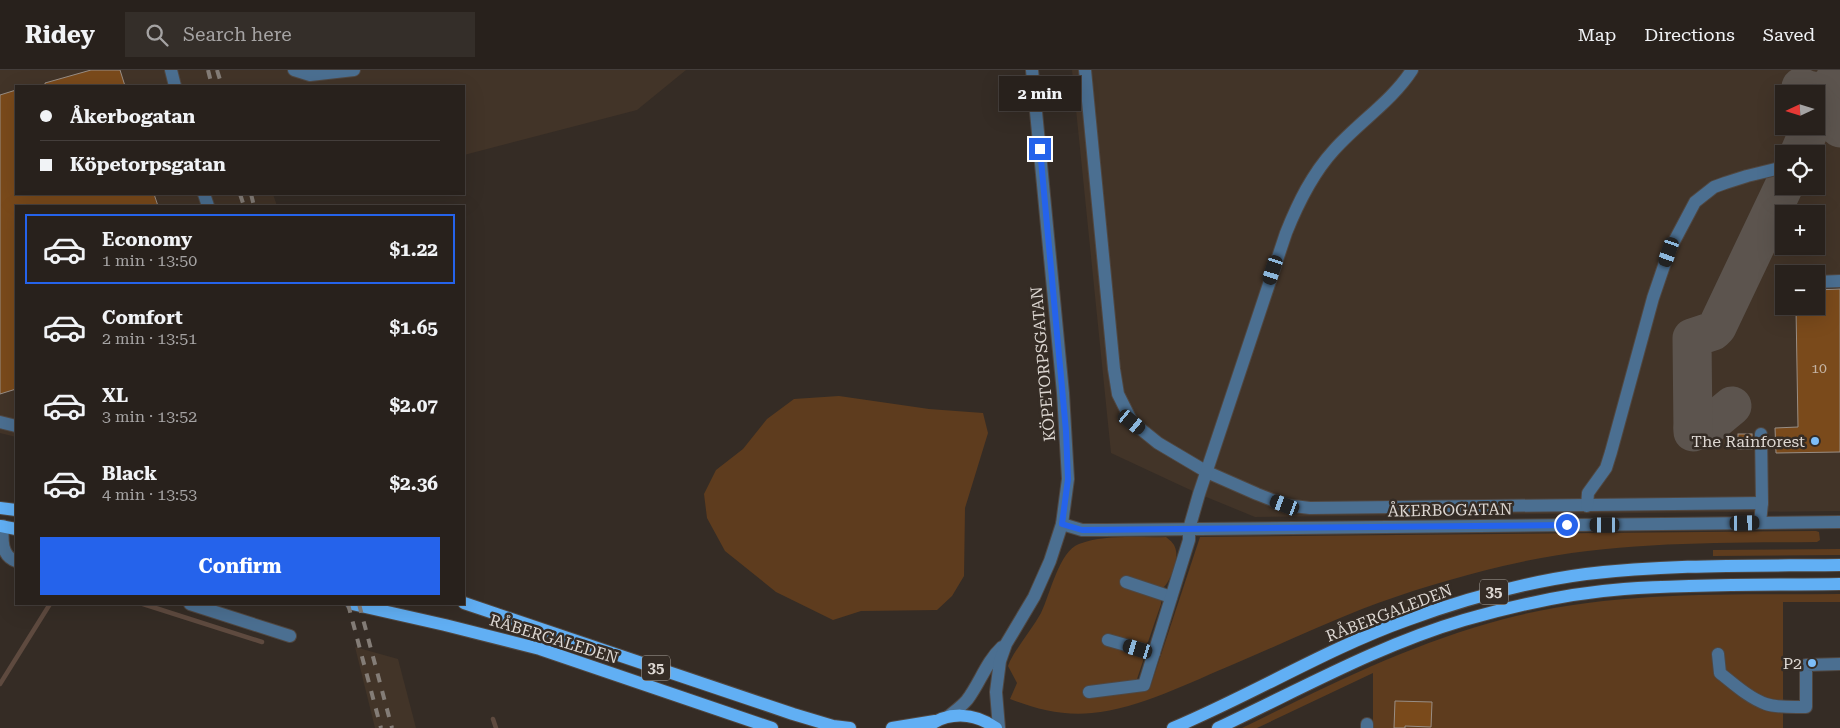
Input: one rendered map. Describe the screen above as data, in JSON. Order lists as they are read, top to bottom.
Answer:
{
  "streets": {
    "main road": ["35", "RÅBERGALEDEN"],
    "street": ["KÖPETORPSGATAN", "ÅKERBOGATAN"]
  },
  "crossings": [
    ["KÖPETORPSGATAN", "ÅKERBOGATAN"]
  ],
  "places": ["The Rainforest", "P2"],
  "house_numbers": ["10"],
  "north": "left",
  "page": {
    "header": "Ridey",
    "search": "Search here",
    "nav": ["Map", "Directions", "Saved"],
    "bubble": "2 min",
    "map_buttons": ["+", "−"],
    "banner": ["Åkerbogatan", "Köpetorpsgatan"],
    "list": [
      {
        "name": "Economy",
        "note": "1 min · 13:50",
        "value": "$1.22"
      },
      {
        "name": "Comfort",
        "note": "2 min · 13:51",
        "value": "$1.65"
      },
      {
        "name": "XL",
        "note": "3 min · 13:52",
        "value": "$2.07"
      },
      {
        "name": "Black",
        "note": "4 min · 13:53",
        "value": "$2.36"
      }
    ],
    "buttons": "Confirm"
  }
}
